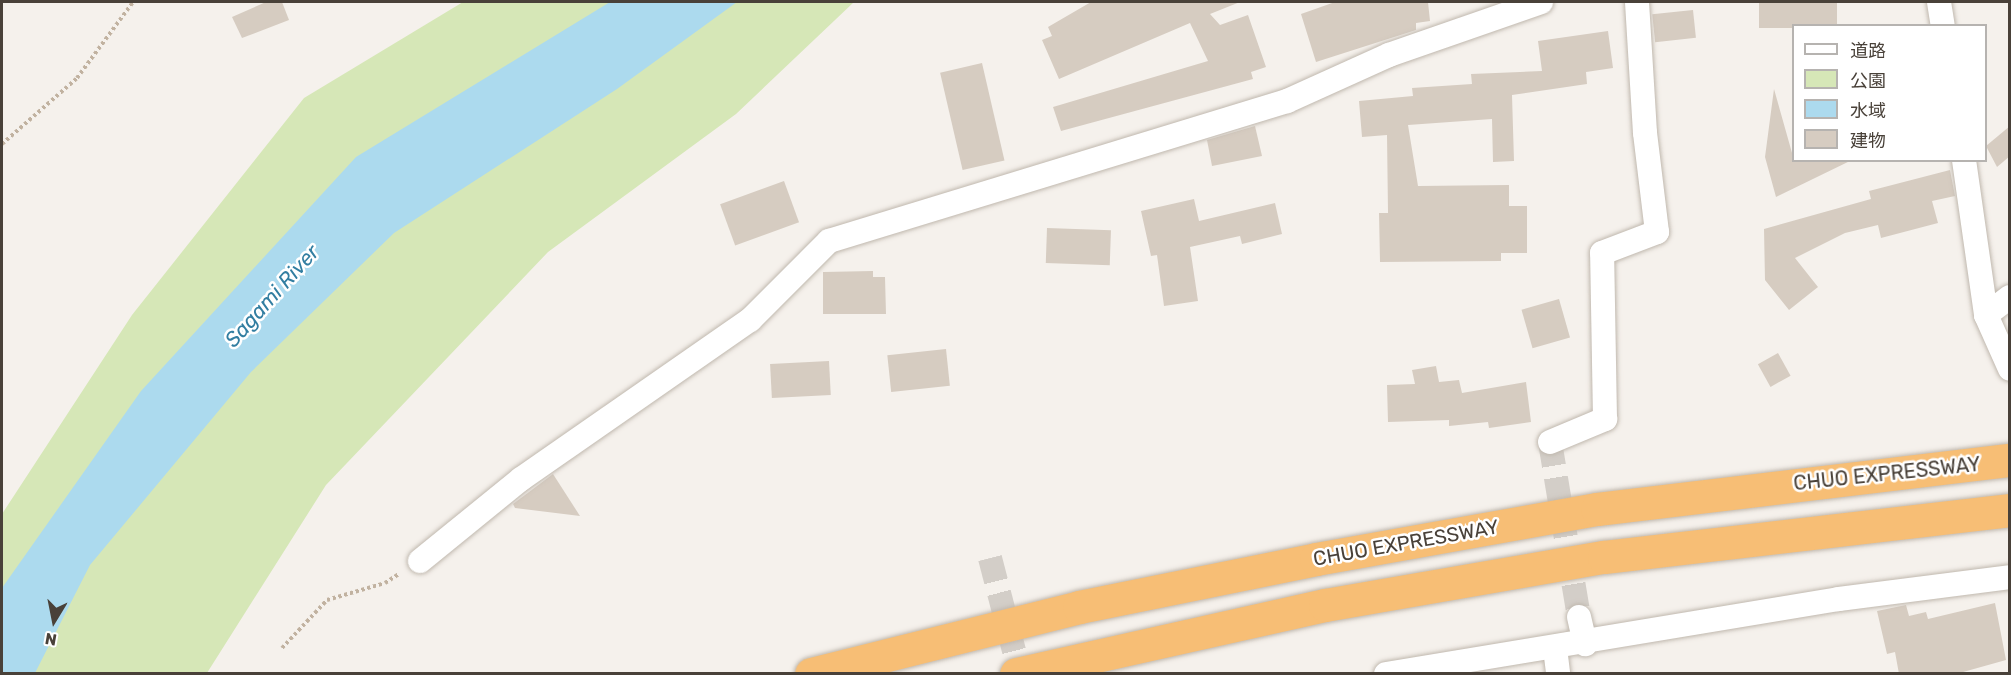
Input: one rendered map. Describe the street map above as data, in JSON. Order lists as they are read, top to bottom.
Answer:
{
  "streets": {
    "highway": ["CHUO EXPRESSWAY"]
  },
  "water": ["Sagami River"],
  "legend": [
    "道路",
    "公園",
    "水域",
    "建物"
  ],
  "north": "bottom"
}
